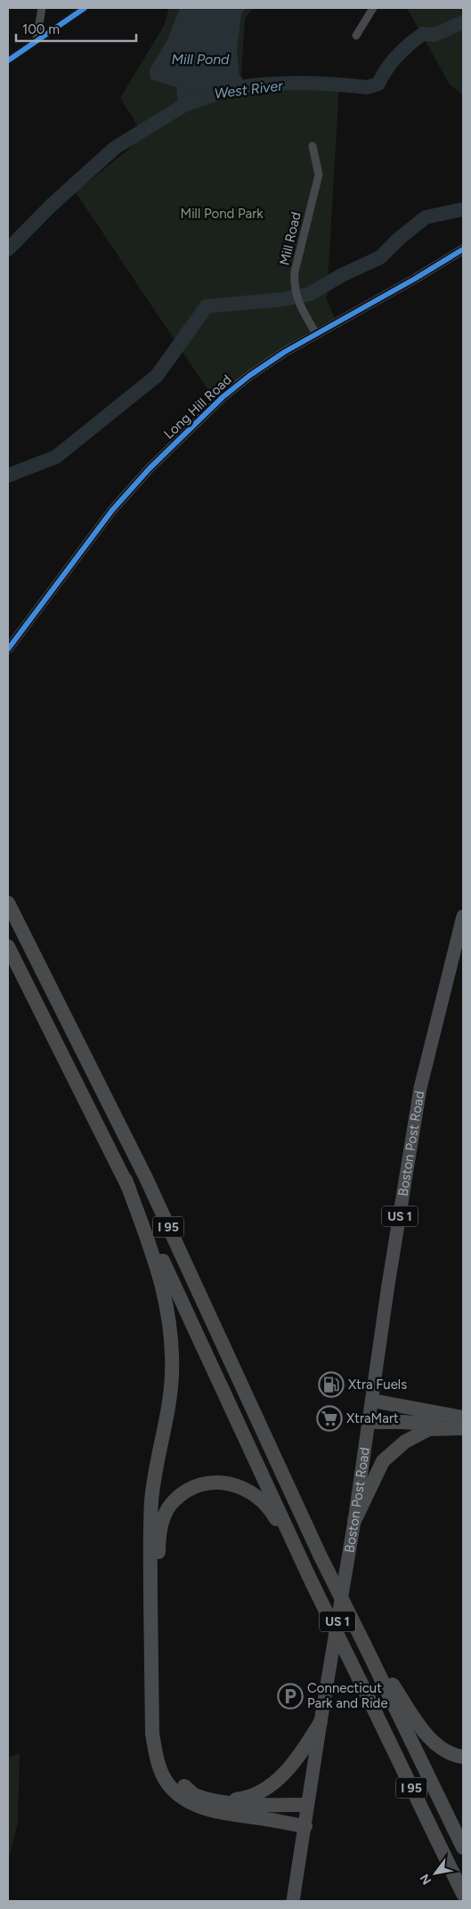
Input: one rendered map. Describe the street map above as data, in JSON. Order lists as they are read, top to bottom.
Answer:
{
  "streets": {
    "highway": ["I 95"],
    "main road": ["Boston Post Road", "US 1"],
    "street": ["Mill Road", "Long Hill Road"]
  },
  "crossings": [
    ["Mill Road", "Long Hill Road"]
  ],
  "water": ["Mill Pond", "West River"],
  "parks": ["Mill Pond Park"],
  "places": {
    "fuel station": ["Xtra Fuels"],
    "supermarket": ["XtraMart"],
    "parking": ["Connecticut Park and Ride"]
  },
  "scale_bar": "100 m",
  "north": "bottom left"
}
